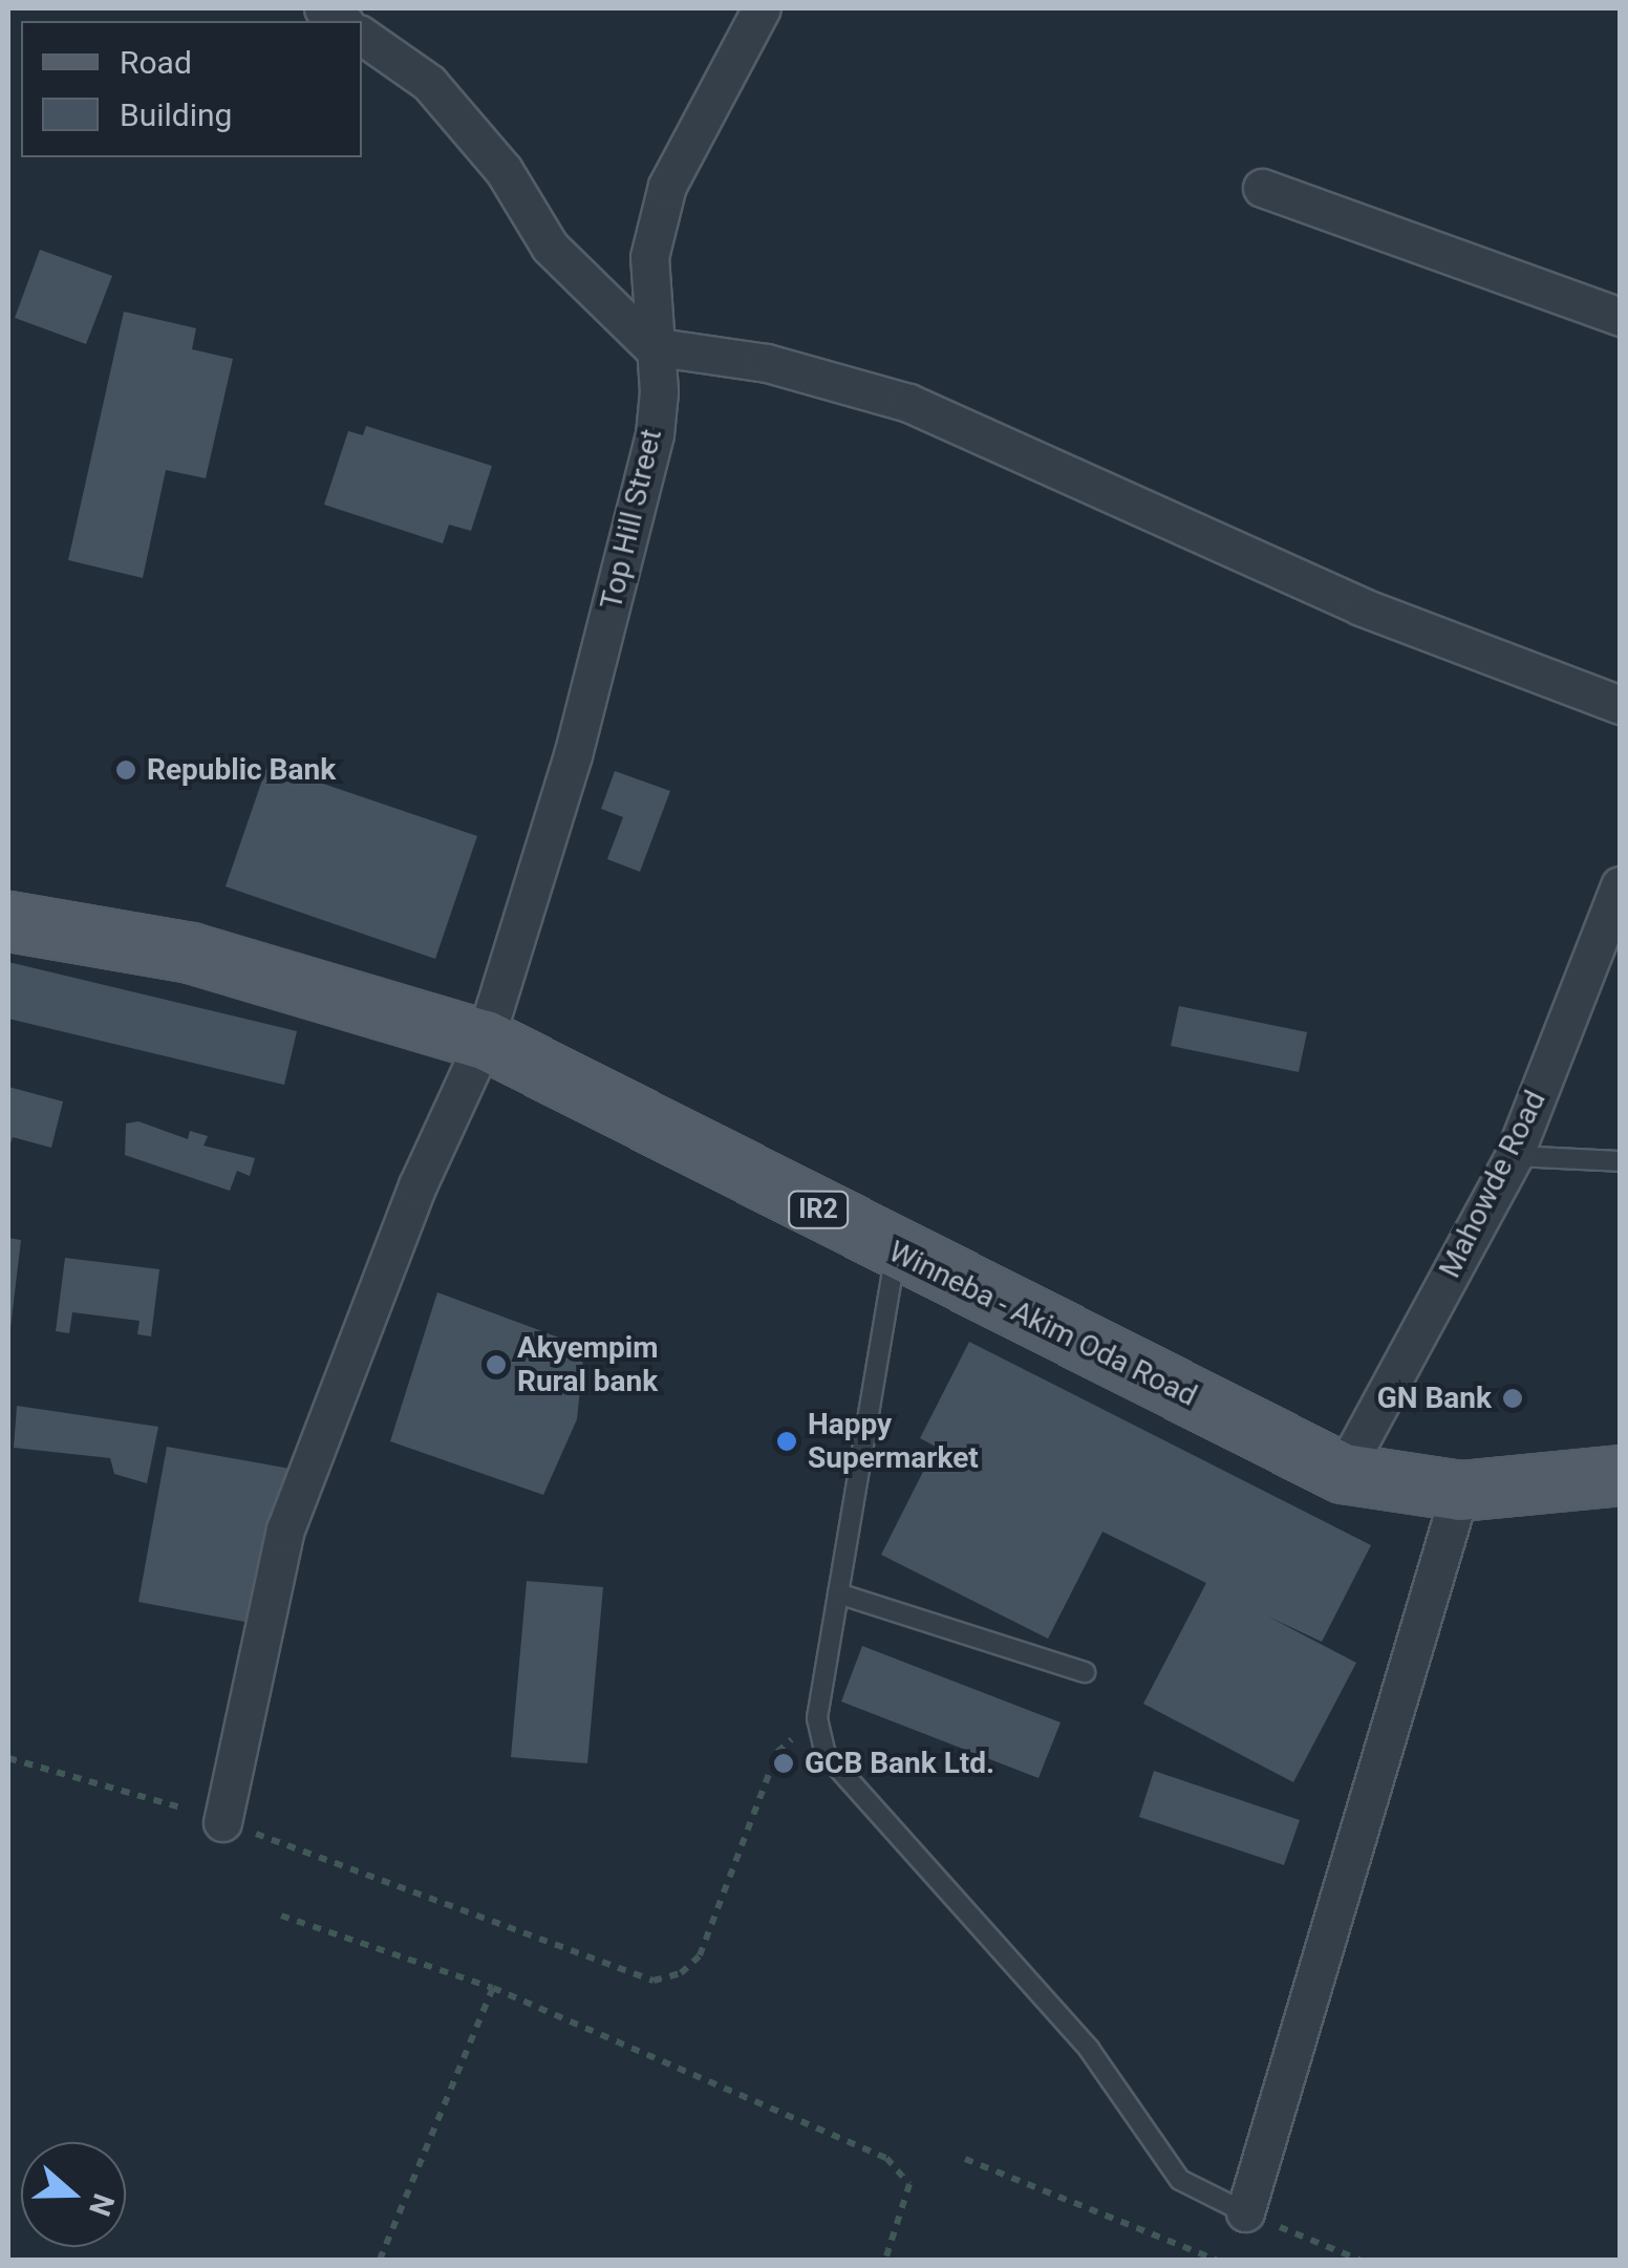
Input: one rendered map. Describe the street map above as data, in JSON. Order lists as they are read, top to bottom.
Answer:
{
  "streets": {
    "main road": ["IR2", "Winneba - Akim Oda Road"],
    "street": ["Top Hill Street", "Mahowde Road"]
  },
  "crossings": [
    ["Top Hill Street", "Winneba - Akim Oda Road"],
    ["Mahowde Road", "Winneba - Akim Oda Road"]
  ],
  "places": [
    "Republic Bank",
    "Akyempim Rural bank",
    "GN Bank",
    "Happy Supermarket",
    "GCB Bank Ltd."
  ],
  "legend": ["Road", "Building"],
  "north": "right"
}
